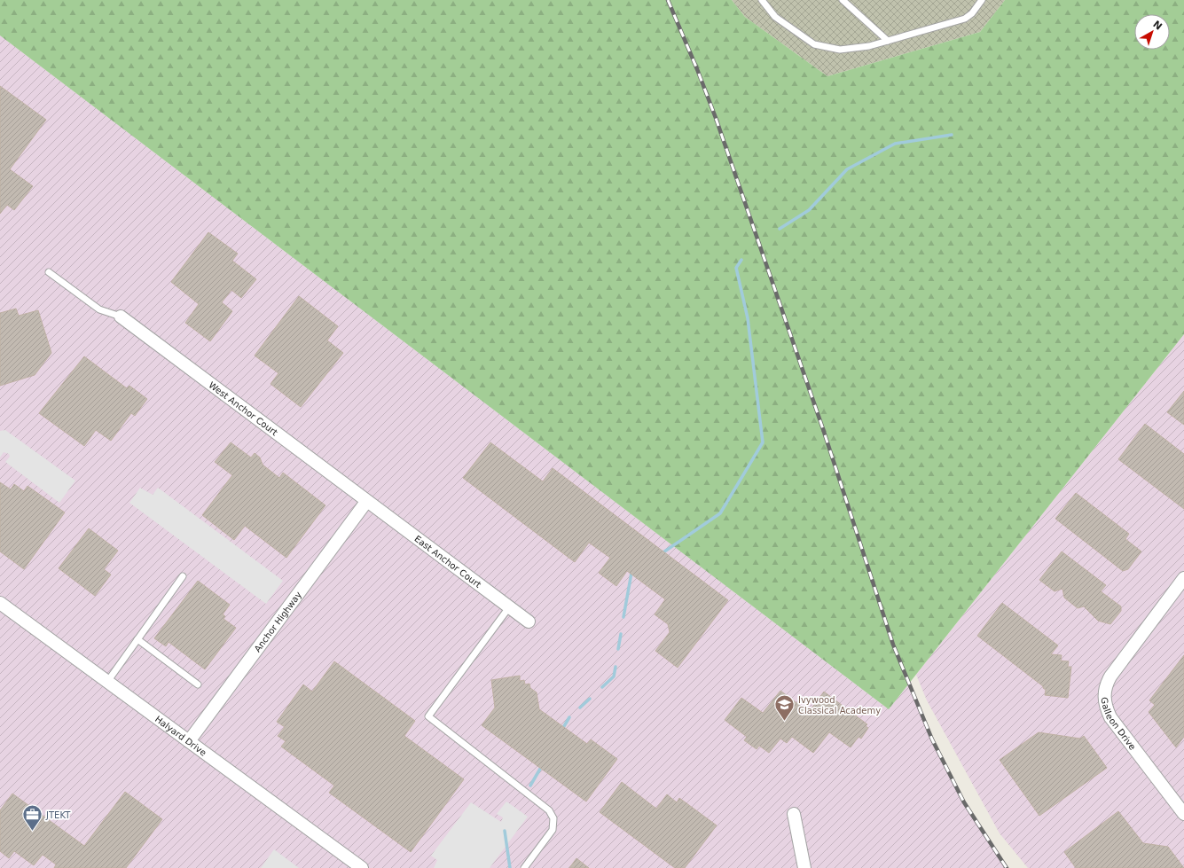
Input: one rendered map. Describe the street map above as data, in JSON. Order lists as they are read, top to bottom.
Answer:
{
  "streets": {
    "street": [
      "West Anchor Court",
      "East Anchor Court",
      "Anchor Highway",
      "Galleon Drive",
      "Halyard Drive"
    ]
  },
  "crossings": [
    ["West Anchor Court", "East Anchor Court"],
    ["West Anchor Court", "Anchor Highway"],
    ["East Anchor Court", "Anchor Highway"],
    ["Anchor Highway", "Halyard Drive"]
  ],
  "places": {
    "school or university": ["Ivywood Classical Academy"],
    "office": ["JTEKT"]
  },
  "north": "top right"
}
